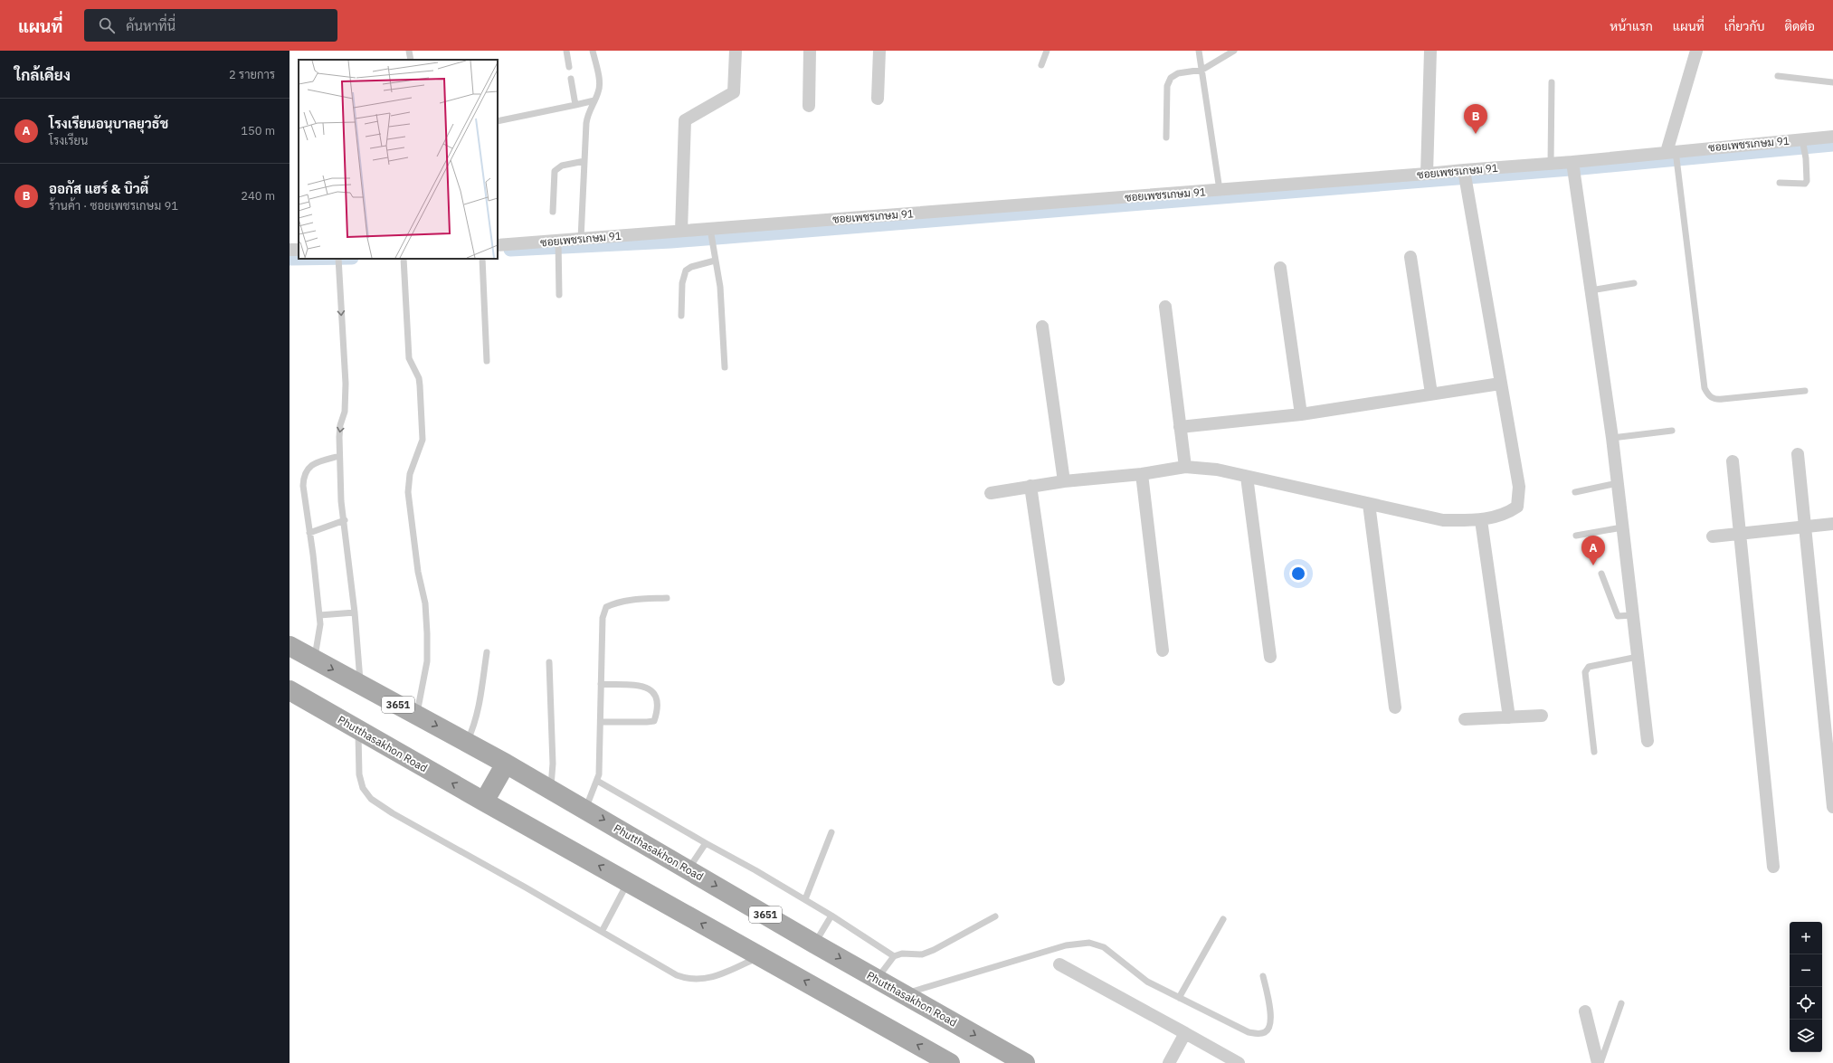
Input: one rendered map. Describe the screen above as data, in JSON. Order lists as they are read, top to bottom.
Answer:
{
  "streets": {
    "main road": ["3651", "Phutthasakhon Road"],
    "street": ["ซอยเพชรเกษม 91"]
  },
  "page": {
    "header": "แผนที่",
    "search": "ค้นหาที่นี่",
    "nav": [
      "หน้าแรก",
      "แผนที่",
      "เกี่ยวกับ",
      "ติดต่อ"
    ],
    "heading": ["ใกล้เคียง", "2 รายการ"],
    "list": [
      {
        "mark": "A",
        "name": "โรงเรียนอนุบาลยุวธัช",
        "note": "โรงเรียน",
        "value": "150 m"
      },
      {
        "mark": "B",
        "name": "ออกัส แฮร์ & บิวตี้",
        "note": "ร้านค้า · ซอยเพชรเกษม 91",
        "value": "240 m"
      }
    ],
    "pins": ["B", "A"],
    "map_buttons": ["+", "−"]
  }
}
